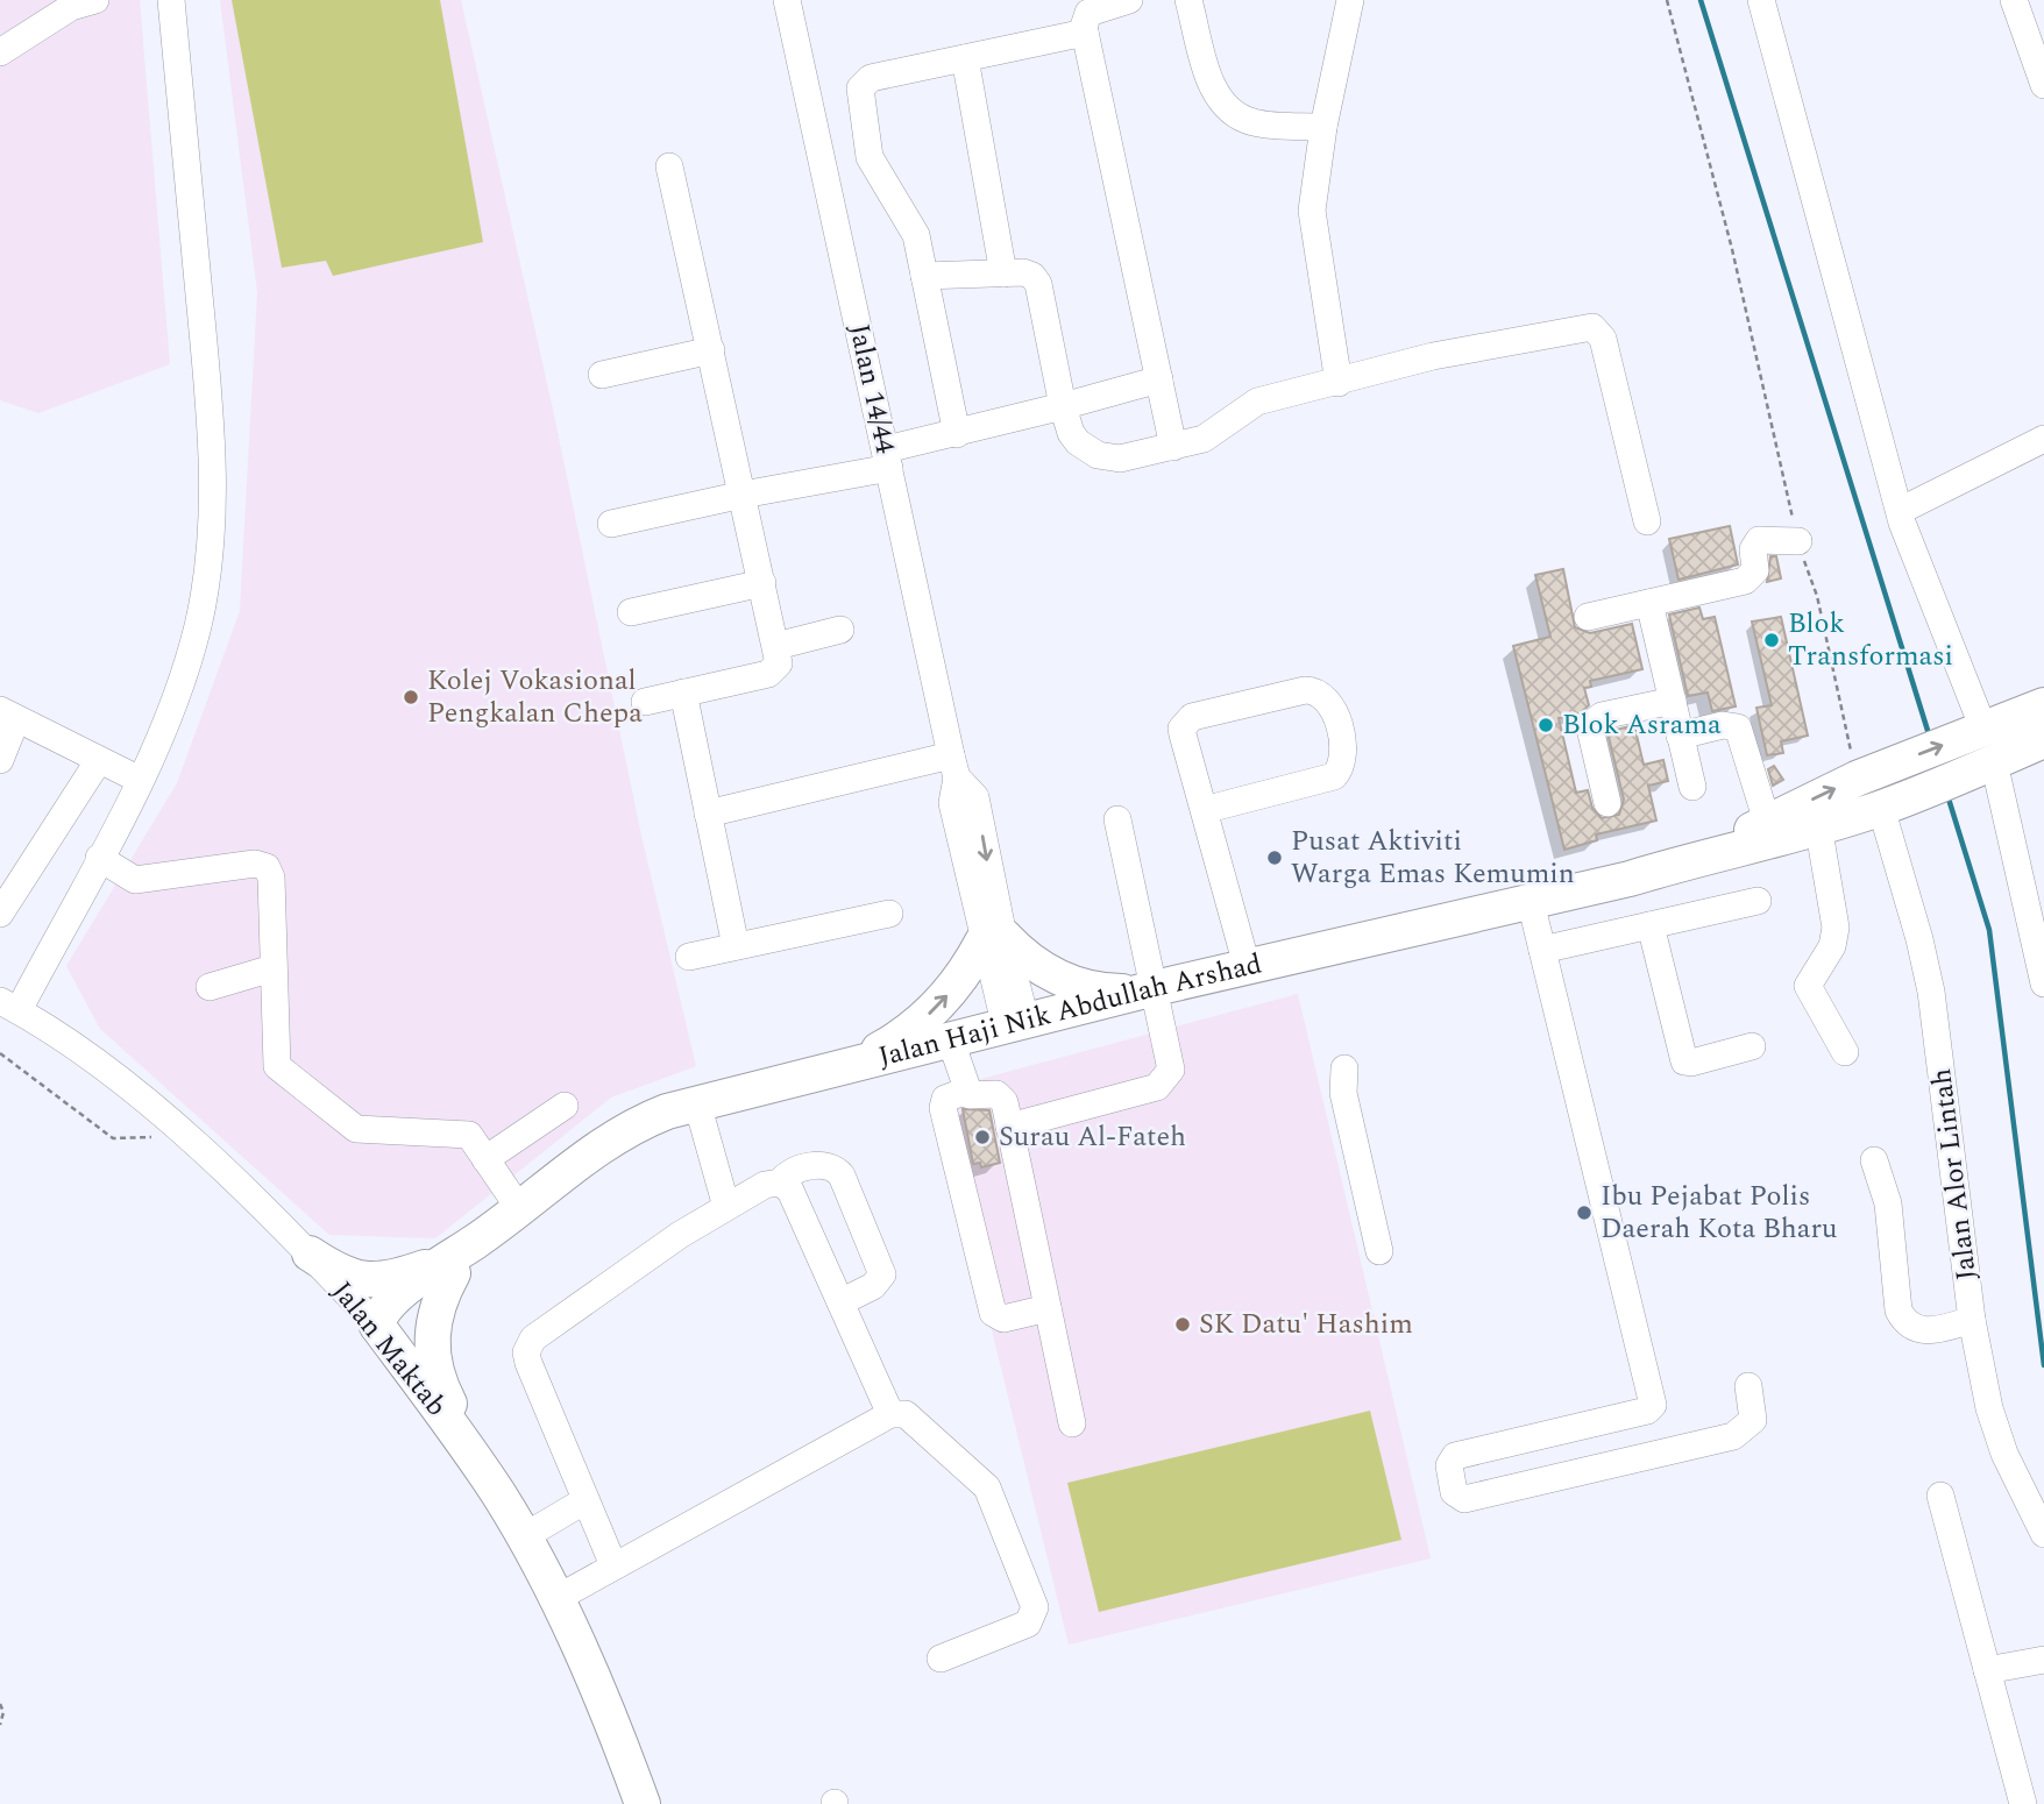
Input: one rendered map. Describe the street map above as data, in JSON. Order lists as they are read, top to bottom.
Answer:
{
  "streets": {
    "main road": ["Jalan Haji Nik Abdullah Arshad", "Jalan Maktab"],
    "street": ["Jalan 14/44", "Jalan Alor Lintah"]
  },
  "crossings": [
    ["Jalan 14/44", "Jalan Haji Nik Abdullah Arshad"],
    ["Jalan Haji Nik Abdullah Arshad", "Jalan Alor Lintah"],
    ["Jalan Haji Nik Abdullah Arshad", "Jalan Maktab"]
  ],
  "places": [
    "Blok Transformasi",
    "Kolej Vokasional Pengkalan Chepa",
    "Blok Asrama",
    "Pusat Aktiviti Warga Emas Kemumin",
    "Surau Al-Fateh",
    "Ibu Pejabat Polis Daerah Kota Bharu",
    "SK Datu' Hashim"
  ]
}
